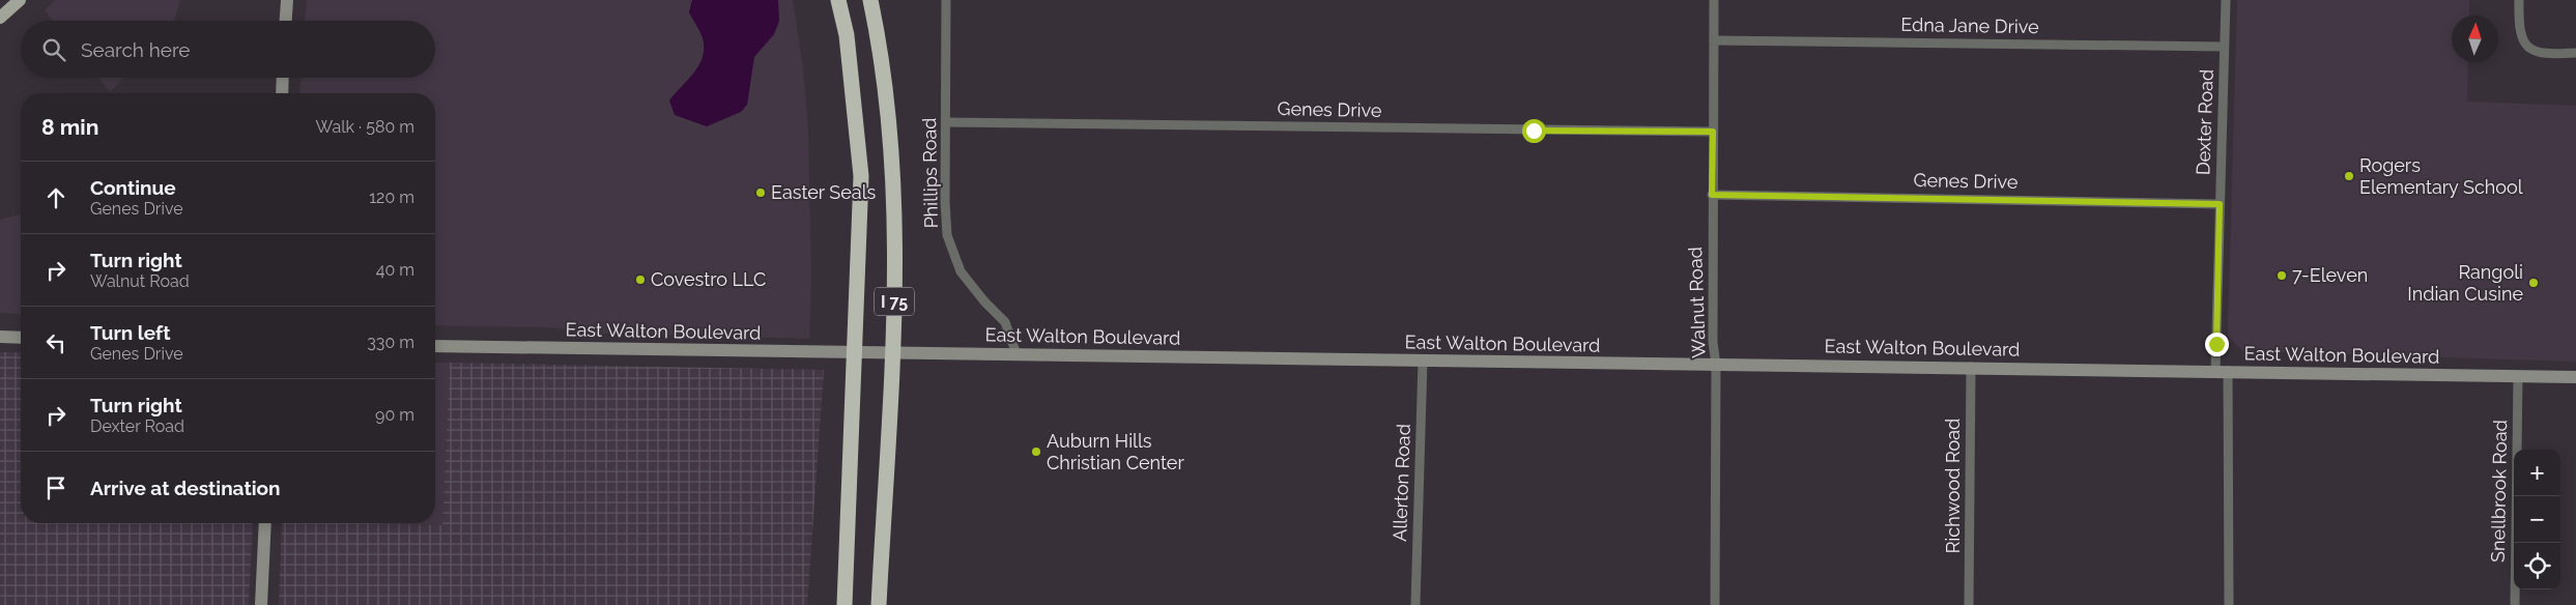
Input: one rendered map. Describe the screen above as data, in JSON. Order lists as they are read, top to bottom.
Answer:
{
  "streets": {
    "highway": ["I 75"],
    "main road": ["East Walton Boulevard"],
    "street": [
      "Edna Jane Drive",
      "Genes Drive",
      "Dexter Road",
      "Phillips Road",
      "Walnut Road",
      "Allerton Road",
      "Richwood Road",
      "Snellbrook Road"
    ]
  },
  "crossings": [
    ["Edna Jane Drive", "Dexter Road"],
    ["Edna Jane Drive", "Walnut Road"],
    ["Genes Drive", "Dexter Road"],
    ["Genes Drive", "Phillips Road"],
    ["Genes Drive", "Walnut Road"],
    ["Dexter Road", "East Walton Boulevard"],
    ["Phillips Road", "East Walton Boulevard"],
    ["Walnut Road", "East Walton Boulevard"],
    ["East Walton Boulevard", "Allerton Road"],
    ["East Walton Boulevard", "Richwood Road"],
    ["East Walton Boulevard", "Snellbrook Road"]
  ],
  "places": [
    "Rogers Elementary School",
    "Easter Seals",
    "7-Eleven",
    "Covestro LLC",
    "Rangoli Indian Cusine",
    "Auburn Hills Christian Center"
  ],
  "north": "top",
  "page": {
    "search": "Search here",
    "heading": ["8 min", "Walk · 580 m"],
    "list": [
      ["Continue", "Genes Drive", "120 m"],
      ["Turn right", "Walnut Road", "40 m"],
      ["Turn left", "Genes Drive", "330 m"],
      ["Turn right", "Dexter Road", "90 m"],
      "Arrive at destination"
    ],
    "map_buttons": ["+", "−"]
  }
}
